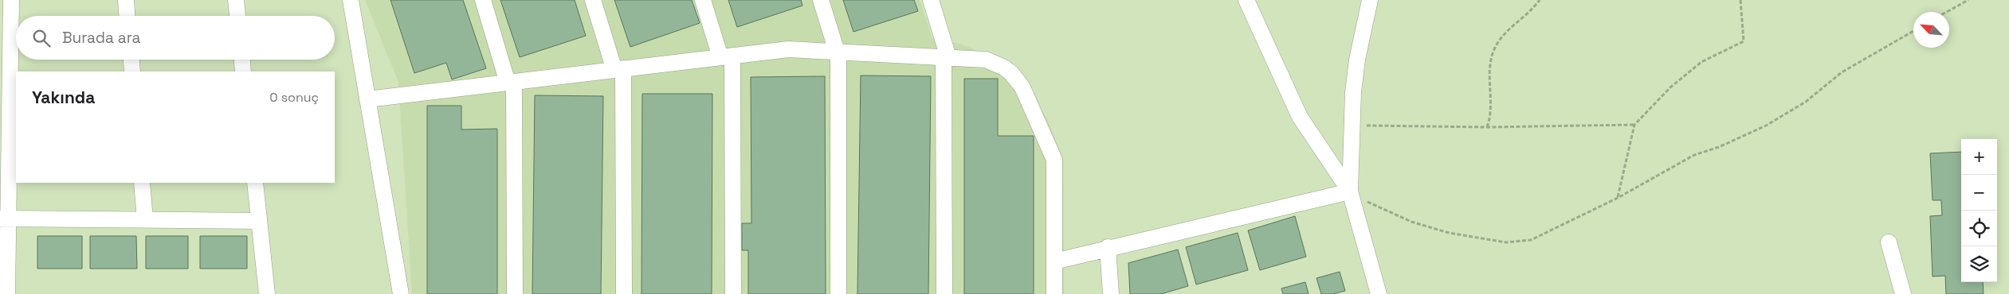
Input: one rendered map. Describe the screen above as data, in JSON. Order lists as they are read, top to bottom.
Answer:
{
  "north": "top left",
  "page": {
    "search": "Burada ara",
    "heading": ["Yakında", "0 sonuç"],
    "map_buttons": ["+", "−"]
  }
}
